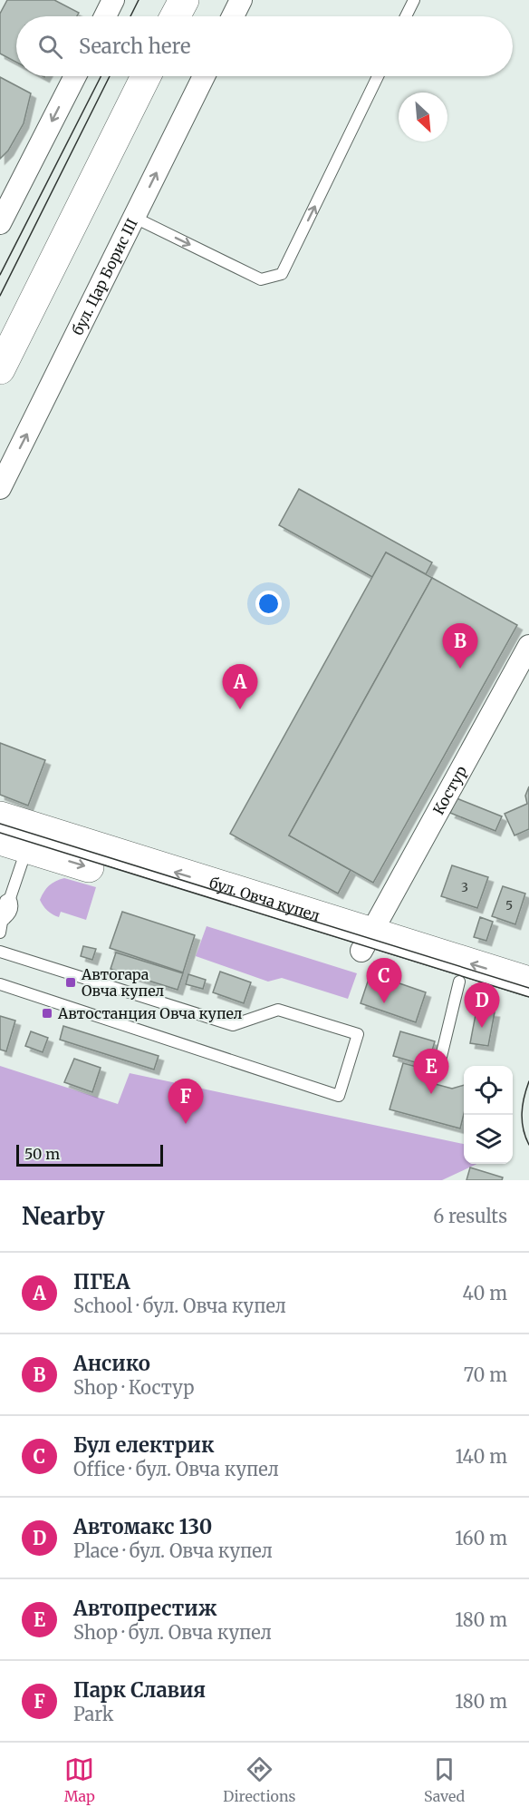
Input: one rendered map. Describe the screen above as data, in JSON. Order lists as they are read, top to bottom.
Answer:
{
  "streets": {
    "main road": ["бул. Овча купел"],
    "street": ["бул. Цар Борис III", "Костур"]
  },
  "crossings": [
    ["Костур", "бул. Овча купел"]
  ],
  "places": {
    "transit": ["Автогара Овча купел", "Автостанция Овча купел"]
  },
  "house_numbers": ["3", "5"],
  "scale_bar": "50 m",
  "north": "bottom right",
  "page": {
    "search": "Search here",
    "pins": [
      "B",
      "A",
      "C",
      "D",
      "E",
      "F"
    ],
    "scale": "50 m",
    "heading": ["Nearby", "6 results"],
    "list": [
      {
        "mark": "A",
        "name": "ПГЕА",
        "note": "School · бул. Овча купел",
        "value": "40 m"
      },
      {
        "mark": "B",
        "name": "Ансико",
        "note": "Shop · Костур",
        "value": "70 m"
      },
      {
        "mark": "C",
        "name": "Бул електрик",
        "note": "Office · бул. Овча купел",
        "value": "140 m"
      },
      {
        "mark": "D",
        "name": "Автомакс 130",
        "note": "Place · бул. Овча купел",
        "value": "160 m"
      },
      {
        "mark": "E",
        "name": "Автопрестиж",
        "note": "Shop · бул. Овча купел",
        "value": "180 m"
      },
      {
        "mark": "F",
        "name": "Парк Славия",
        "note": "Park",
        "value": "180 m"
      }
    ],
    "nav": ["Map", "Directions", "Saved"]
  }
}
